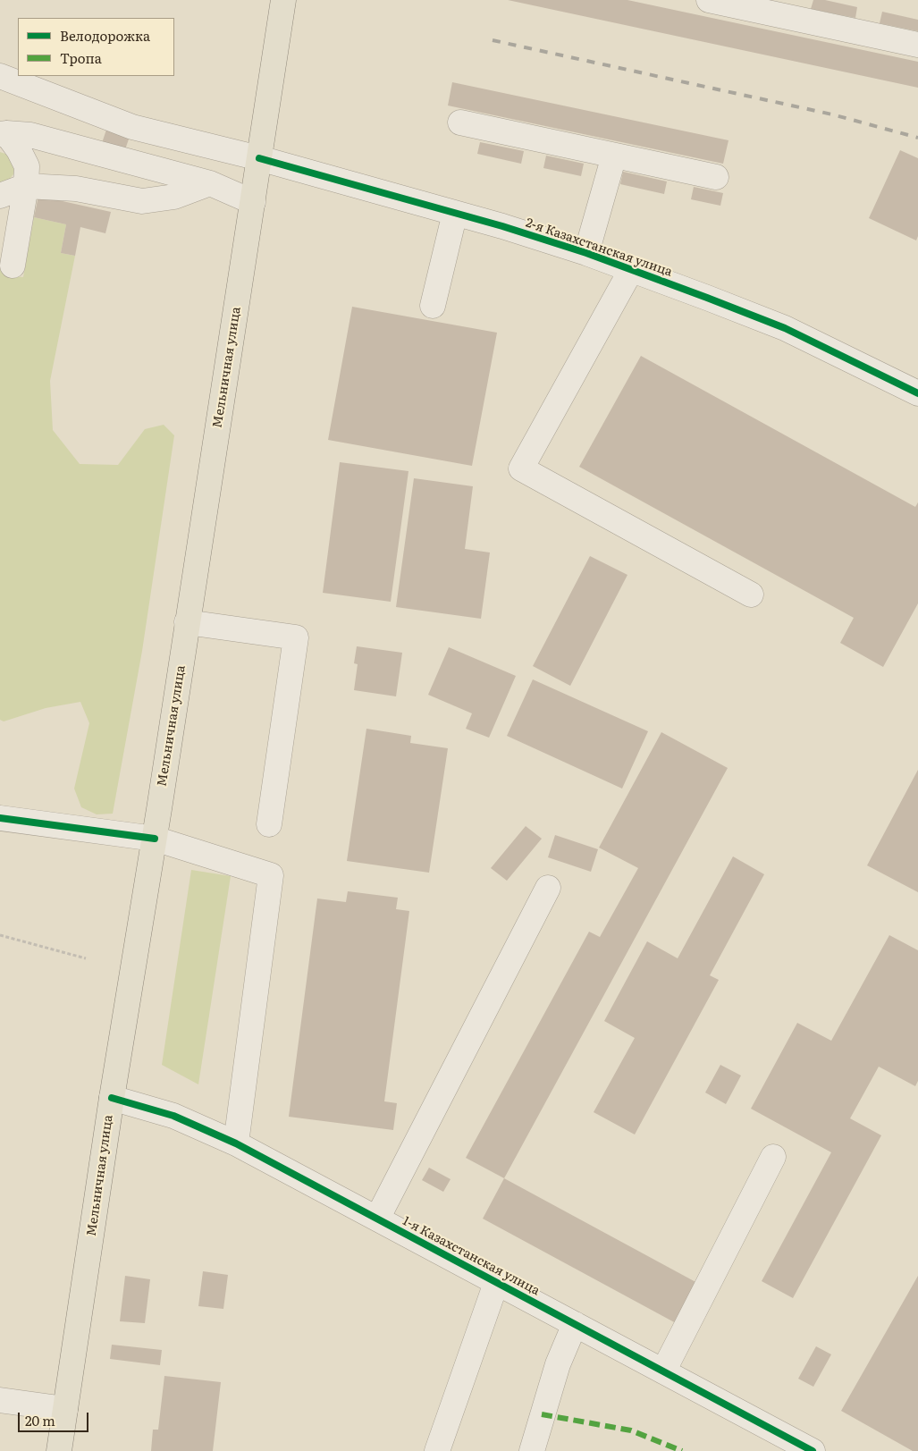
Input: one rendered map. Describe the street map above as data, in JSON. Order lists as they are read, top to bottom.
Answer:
{
  "streets": {
    "main road": ["Мельничная улица"],
    "street": ["2-я Казахстанская улица", "1-я Казахстанская улица"]
  },
  "crossings": [
    ["2-я Казахстанская улица", "Мельничная улица"],
    ["Мельничная улица", "1-я Казахстанская улица"]
  ],
  "legend": ["Велодорожка", "Тропа"],
  "scale_bar": "20 m"
}
